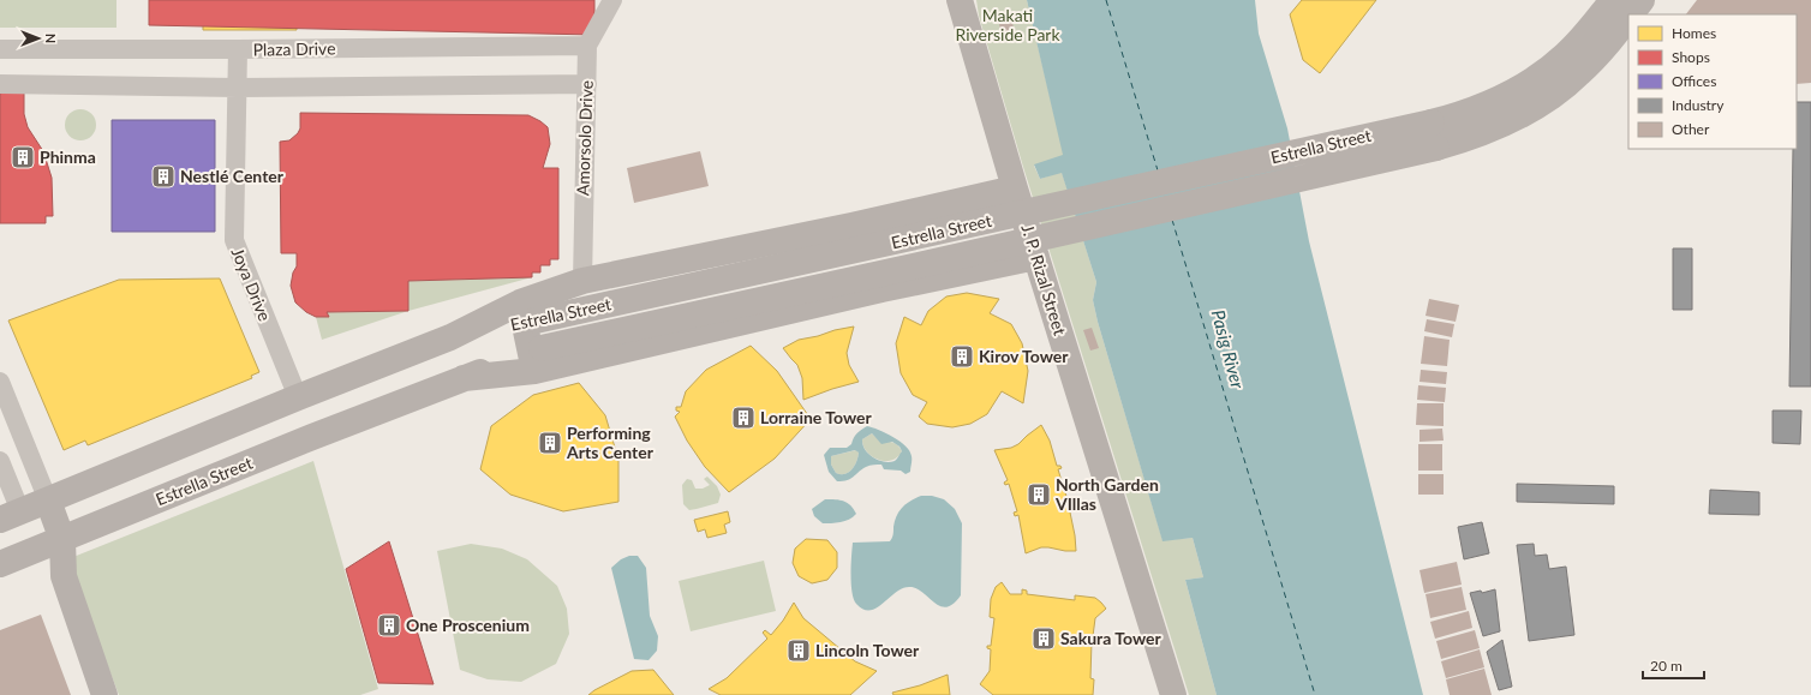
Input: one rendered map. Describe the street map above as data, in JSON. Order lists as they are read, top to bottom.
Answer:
{
  "streets": {
    "main road": ["Estrella Street", "J. P. Rizal Street"],
    "street": ["Plaza Drive", "Amorsolo Drive", "Joya Drive"]
  },
  "crossings": [
    ["Plaza Drive", "Amorsolo Drive"],
    ["Plaza Drive", "Joya Drive"],
    ["Amorsolo Drive", "Estrella Street"],
    ["Estrella Street", "J. P. Rizal Street"],
    ["Estrella Street", "Joya Drive"]
  ],
  "water": ["Pasig River"],
  "parks": ["Makati Riverside Park"],
  "places": {
    "building": [
      "Phinma",
      "Nestlé Center",
      "Kirov Tower",
      "Lorraine Tower",
      "Performing Arts Center",
      "North Garden VIllas",
      "One Proscenium",
      "Sakura Tower",
      "Lincoln Tower"
    ]
  },
  "legend": [
    "Homes",
    "Shops",
    "Offices",
    "Industry",
    "Other"
  ],
  "scale_bar": "20 m",
  "north": "right"
}
